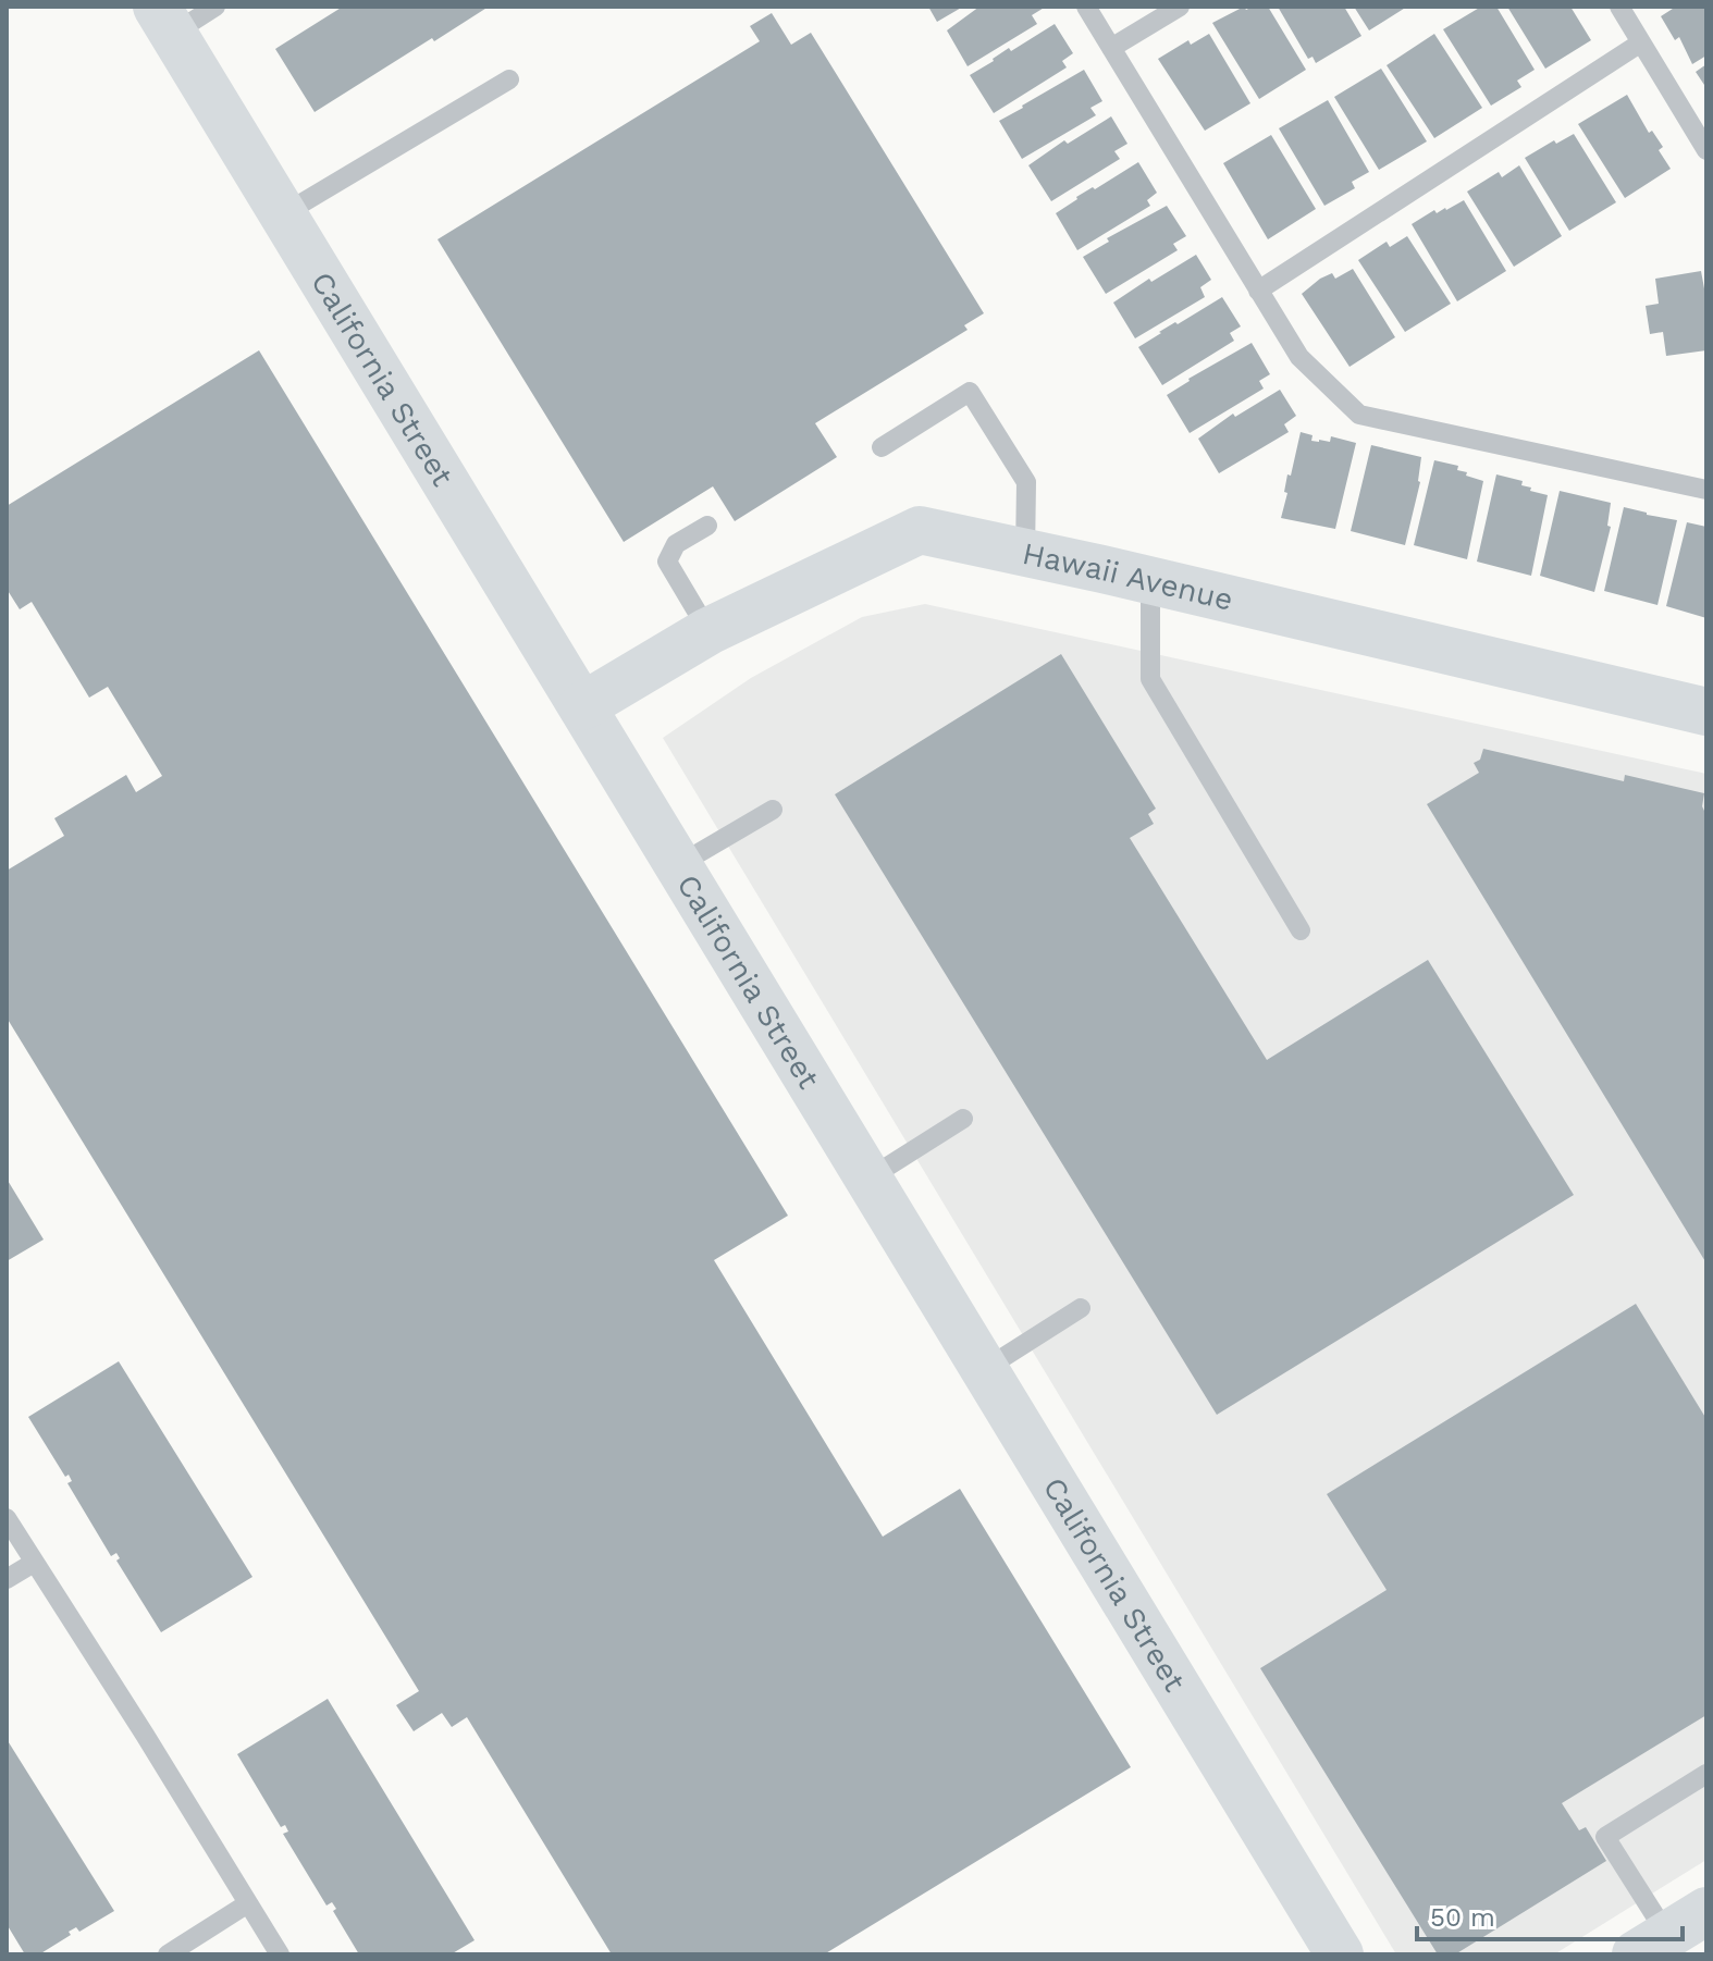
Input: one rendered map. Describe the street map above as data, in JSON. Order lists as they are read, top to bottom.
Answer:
{
  "streets": {
    "street": ["California Street", "Hawaii Avenue"]
  },
  "crossings": [
    ["California Street", "Hawaii Avenue"]
  ],
  "scale_bar": "50 m"
}
